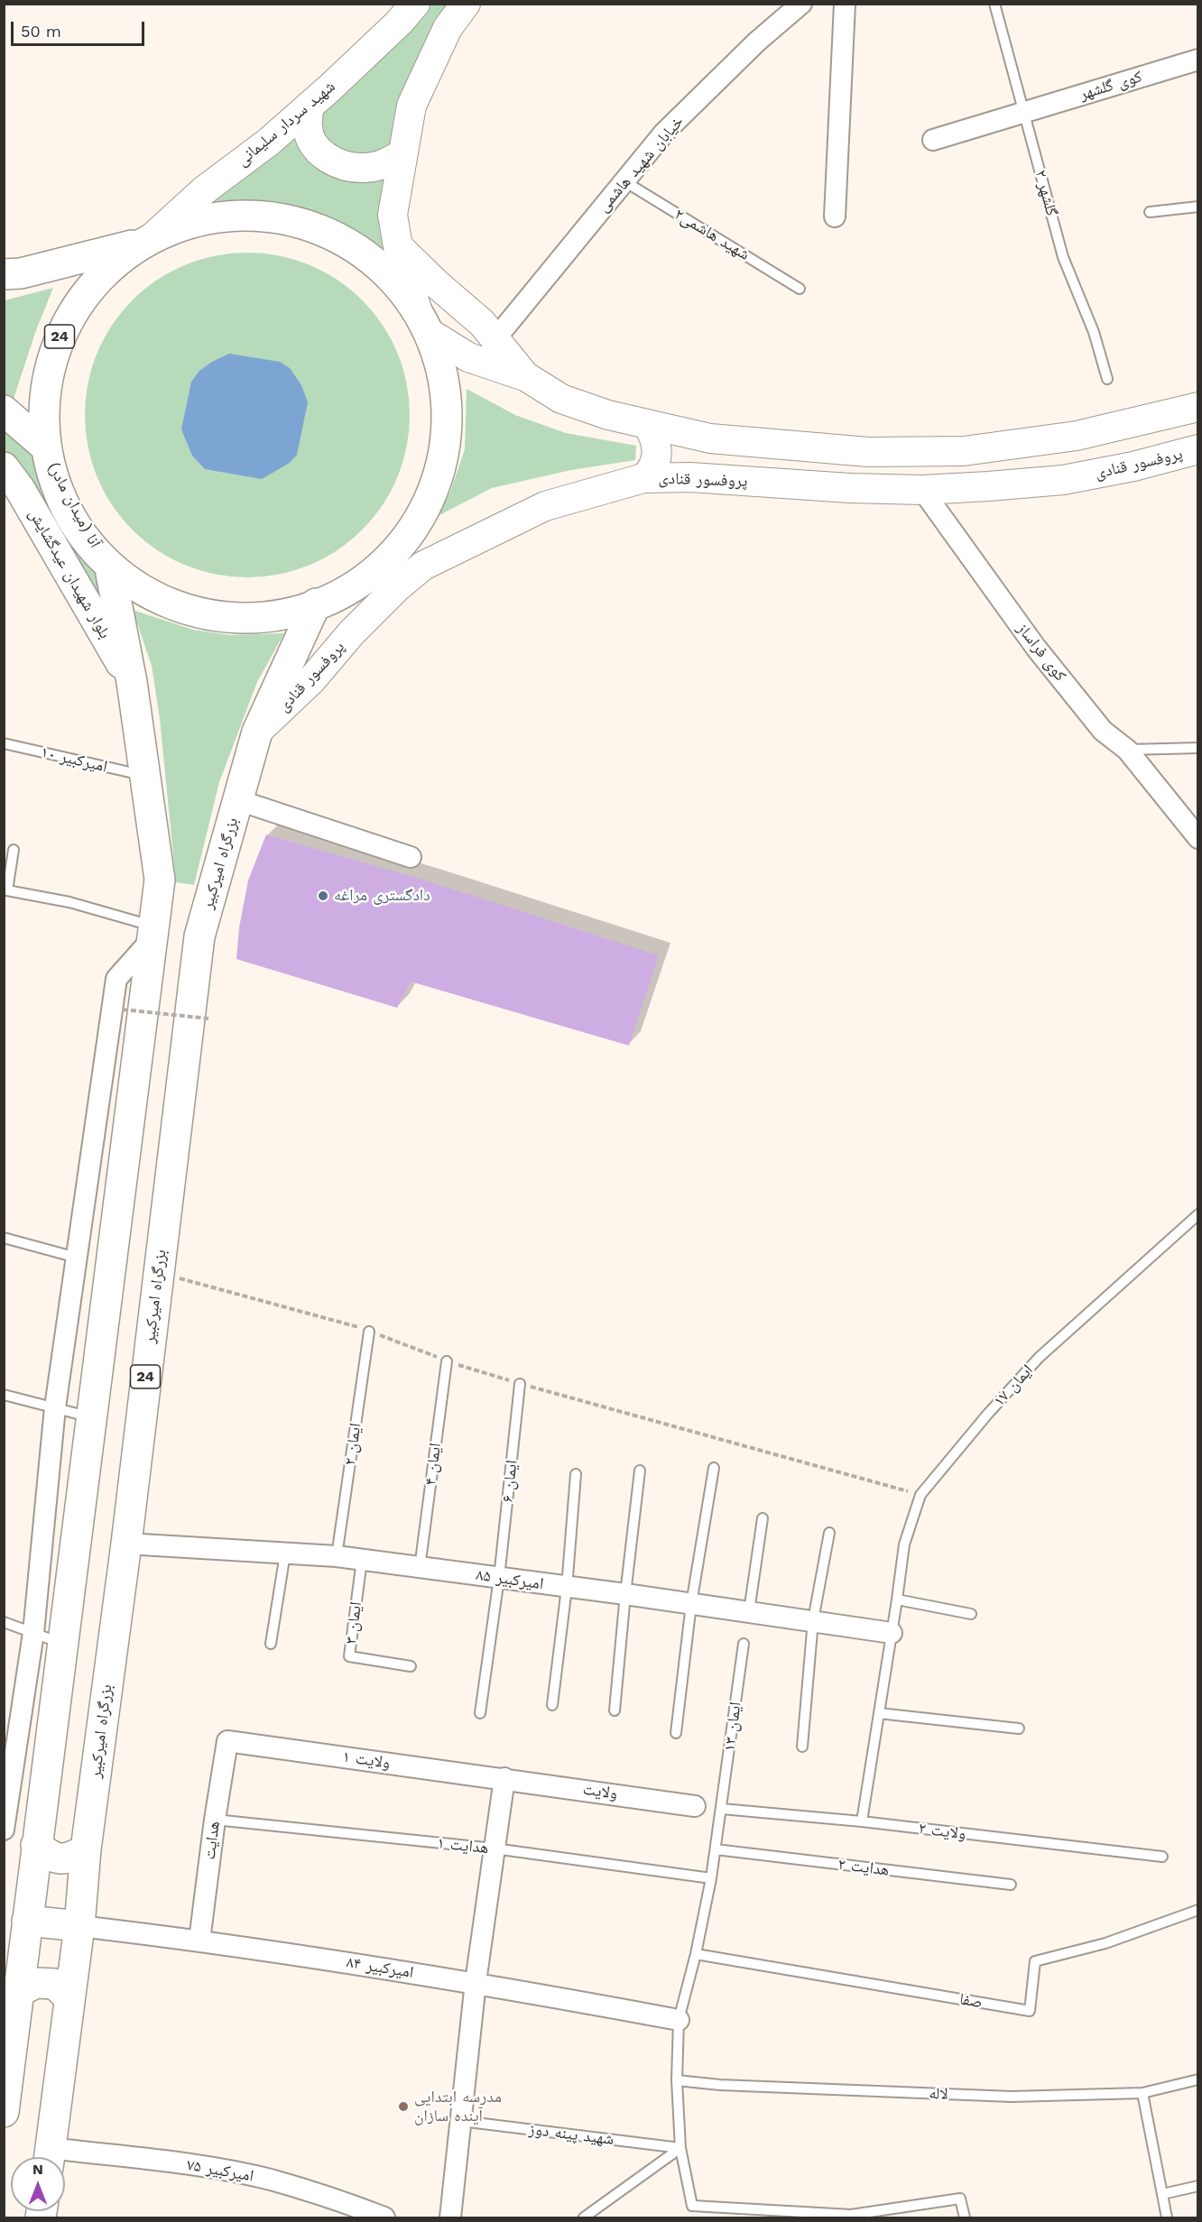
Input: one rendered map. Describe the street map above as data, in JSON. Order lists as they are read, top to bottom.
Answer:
{
  "streets": {
    "main road": [
      "شهید سردار سلیمانی",
      "24",
      "پروفسور قنادی",
      "آنا (میدان مادر)",
      "بلوار شهیدان عیدگشایش",
      "بزرگراه امیرکبیر"
    ],
    "street": [
      "کوی گلشهر",
      "خیابان شهید هاشمی",
      "کوی فراساز",
      "امیرکبیر ۸۵",
      "ولایت ۱",
      "ولایت",
      "هدایت",
      "امیرکبیر ۸۴",
      "امیرکبیر ۷۵"
    ],
    "lane": [
      "گلشهر ۲",
      "شهید هاشمی۲",
      "امیرکبیر ۱۰",
      "ایمان ۱۷",
      "ایمان ۲",
      "ایمان ۴",
      "ایمان ۶",
      "ایمان ۳",
      "ایمان ۱۳",
      "ولایت ۲",
      "هدایت ۱",
      "هدایت ۲",
      "صفا",
      "لاله",
      "شهید پینه دوز"
    ]
  },
  "crossings": [
    ["کوی گلشهر", "گلشهر ۲"],
    ["شهید سردار سلیمانی", "24"],
    ["شهید سردار سلیمانی", "آنا (میدان مادر)"],
    ["خیابان شهید هاشمی", "شهید هاشمی۲"],
    ["24", "آنا (میدان مادر)"],
    ["24", "بلوار شهیدان عیدگشایش"],
    ["24", "امیرکبیر ۱۰"],
    ["پروفسور قنادی", "کوی فراساز"],
    ["پروفسور قنادی", "بزرگراه امیرکبیر"],
    ["آنا (میدان مادر)", "بزرگراه امیرکبیر"],
    ["بزرگراه امیرکبیر", "امیرکبیر ۸۵"],
    ["بزرگراه امیرکبیر", "امیرکبیر ۸۴"],
    ["ایمان ۱۷", "امیرکبیر ۸۵"],
    ["ایمان ۱۷", "ولایت ۲"],
    ["ایمان ۲", "امیرکبیر ۸۵"],
    ["ایمان ۴", "امیرکبیر ۸۵"],
    ["ایمان ۶", "امیرکبیر ۸۵"],
    ["امیرکبیر ۸۵", "ایمان ۳"],
    ["ایمان ۱۳", "ولایت ۲"],
    ["ایمان ۱۳", "هدایت ۱"],
    ["ایمان ۱۳", "هدایت ۲"],
    ["ایمان ۱۳", "امیرکبیر ۸۴"],
    ["ایمان ۱۳", "صفا"],
    ["ایمان ۱۳", "لاله"],
    ["ایمان ۱۳", "شهید پینه دوز"],
    ["ولایت ۱", "ولایت"],
    ["ولایت ۱", "هدایت"],
    ["هدایت", "هدایت ۱"],
    ["هدایت", "امیرکبیر ۸۴"]
  ],
  "places": ["دادگستری مراغه", "مدرسه ابتدایی آینده سازان"],
  "scale_bar": "50 m",
  "north": "top"
}
